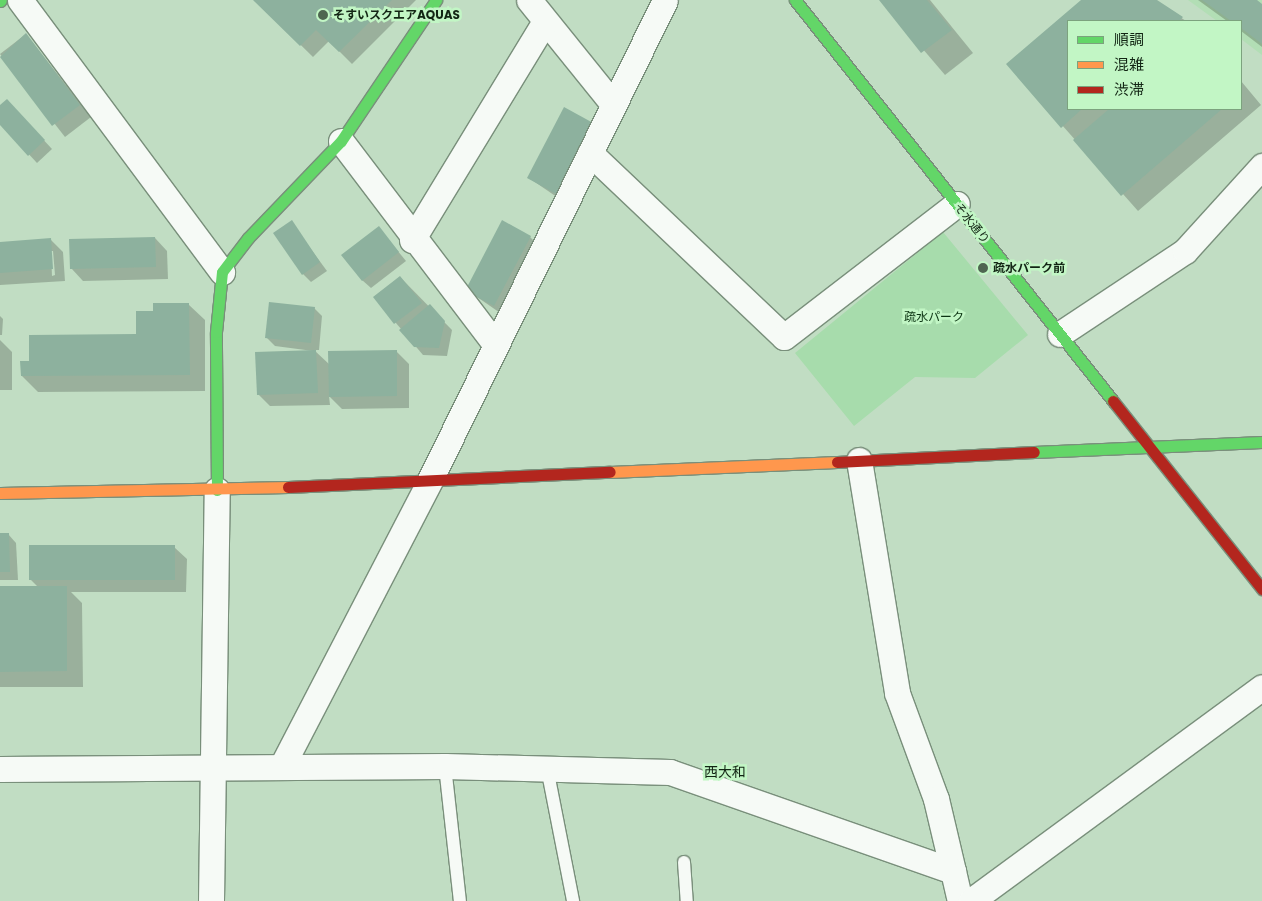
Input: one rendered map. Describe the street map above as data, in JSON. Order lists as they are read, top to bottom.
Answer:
{
  "streets": {
    "street": ["そ水通り"]
  },
  "districts": ["西大和"],
  "parks": ["疏水パーク"],
  "places": ["そすいスクエアAQUAS", "疏水パーク前"],
  "legend": ["順調", "混雑", "渋滞"]
}
